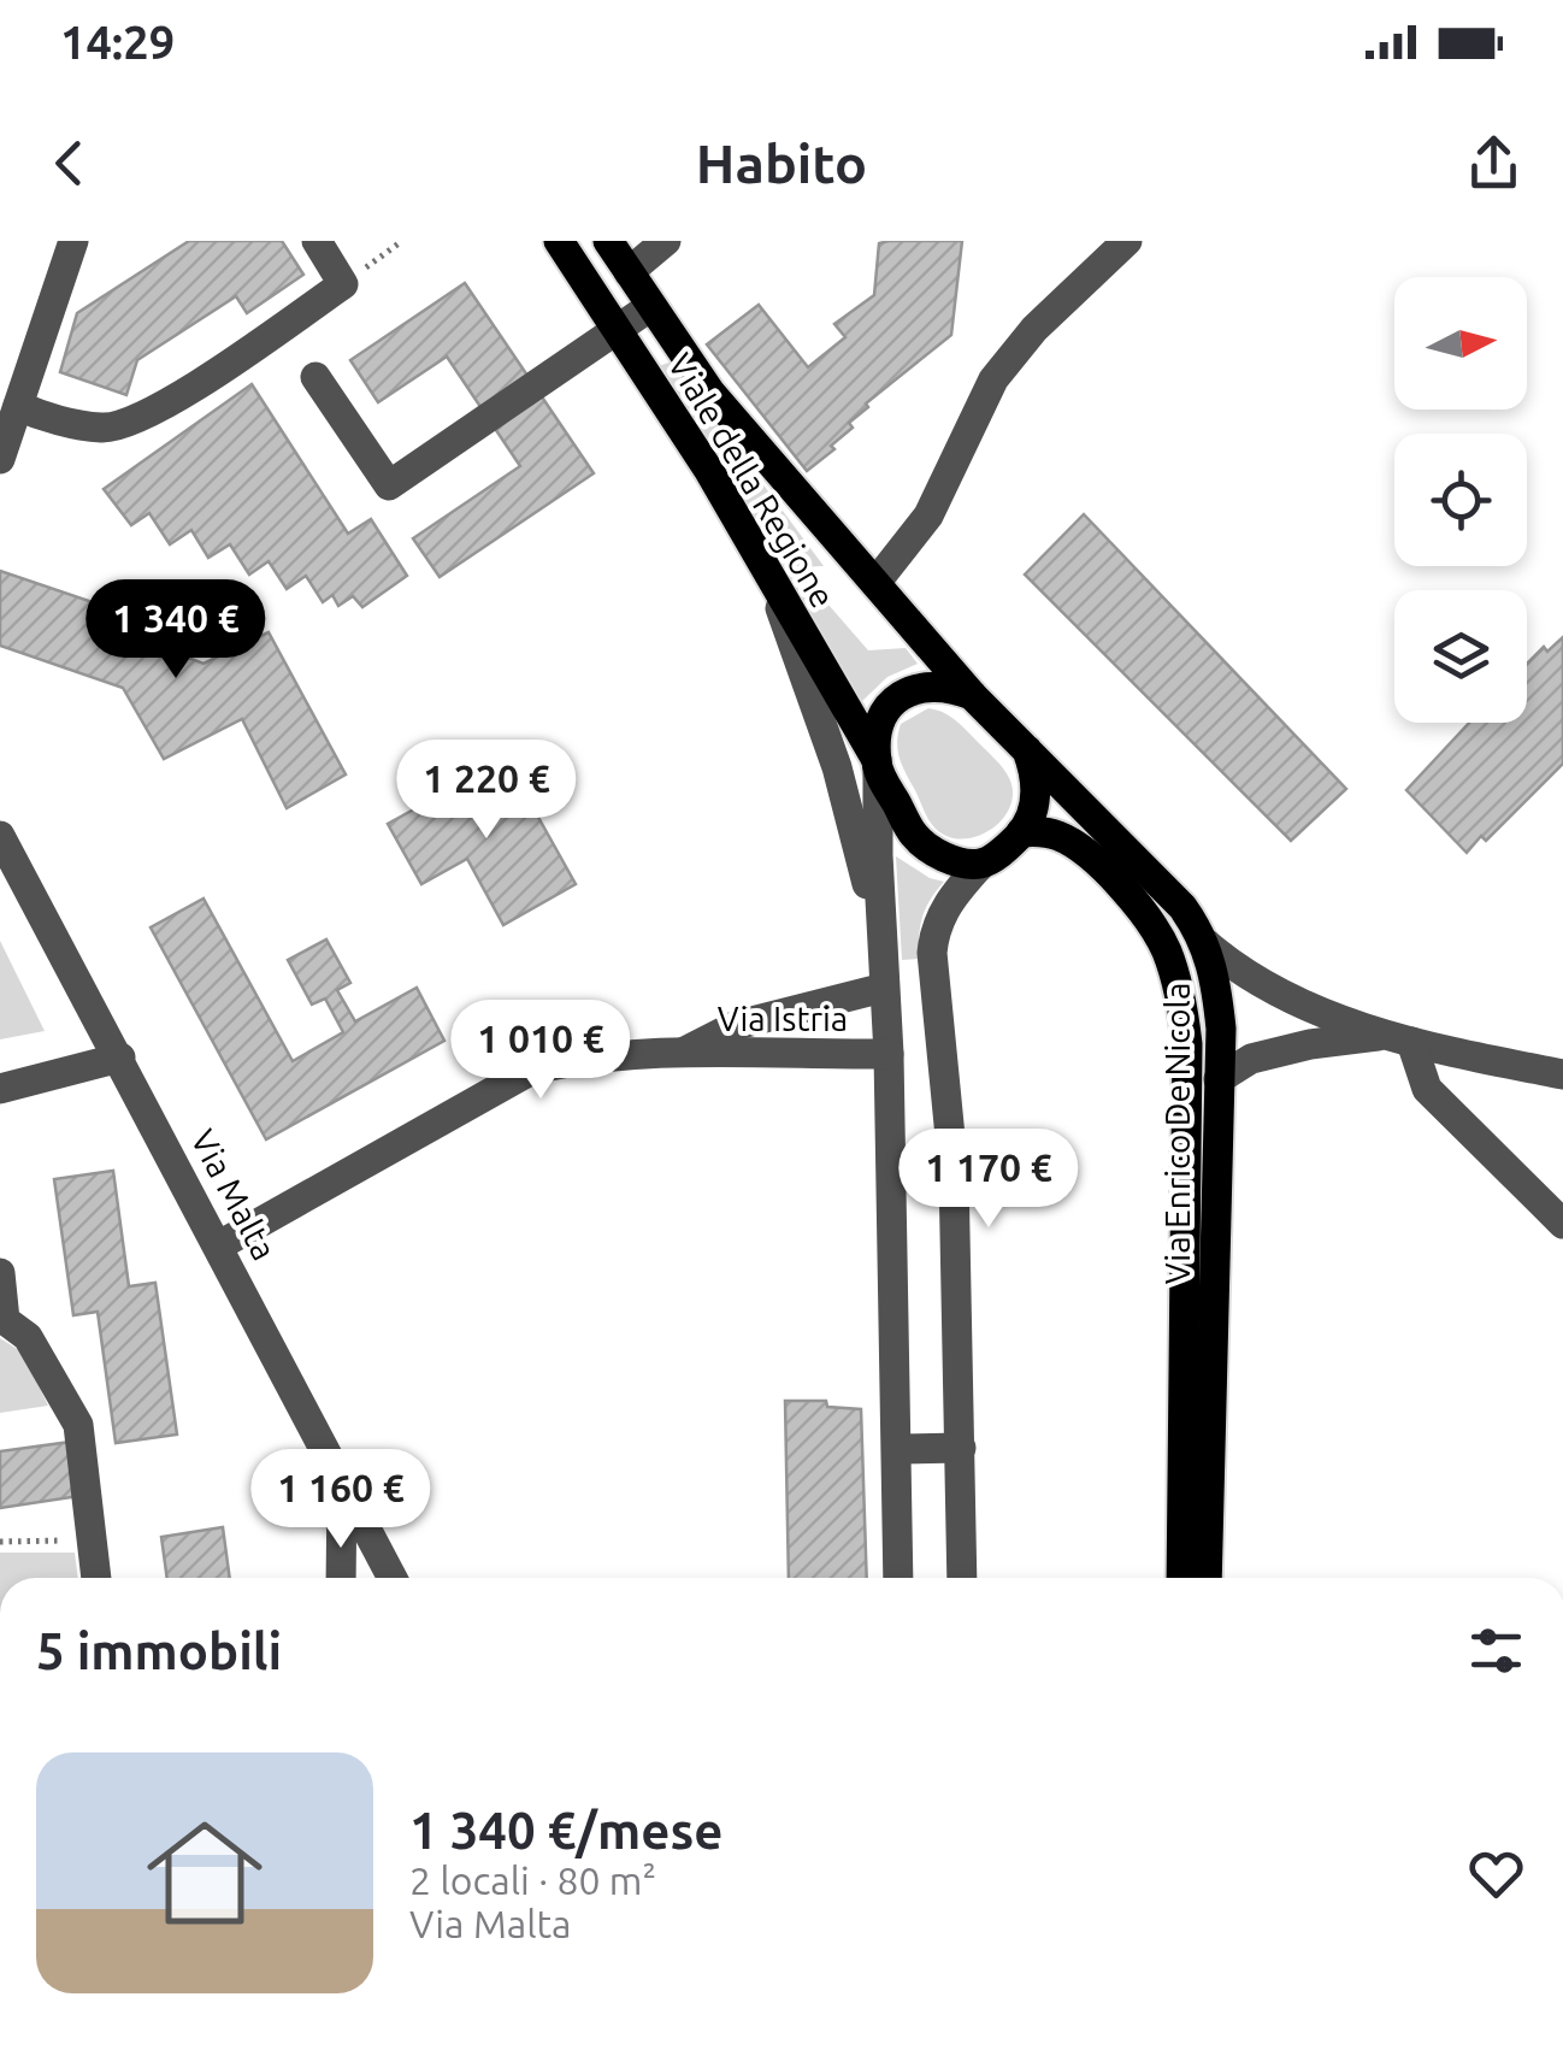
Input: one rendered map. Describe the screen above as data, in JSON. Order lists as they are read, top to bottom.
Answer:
{
  "streets": {
    "main road": ["Viale della Regione", "Via Enrico De Nicola"],
    "street": ["Via Istria", "Via Malta"]
  },
  "crossings": [
    ["Viale della Regione", "Via Enrico De Nicola"],
    ["Via Istria", "Via Malta"]
  ],
  "north": "right",
  "page": {
    "status": "14:29",
    "header": "Habito",
    "price": [
      "1 340 €",
      "1 220 €",
      "1 010 €",
      "1 170 €",
      "1 160 €"
    ],
    "heading": "5 immobili",
    "list": [
      {
        "name": "1 340 €/mese",
        "note": "2 locali · 80 m² · Via Malta"
      }
    ]
  }
}
